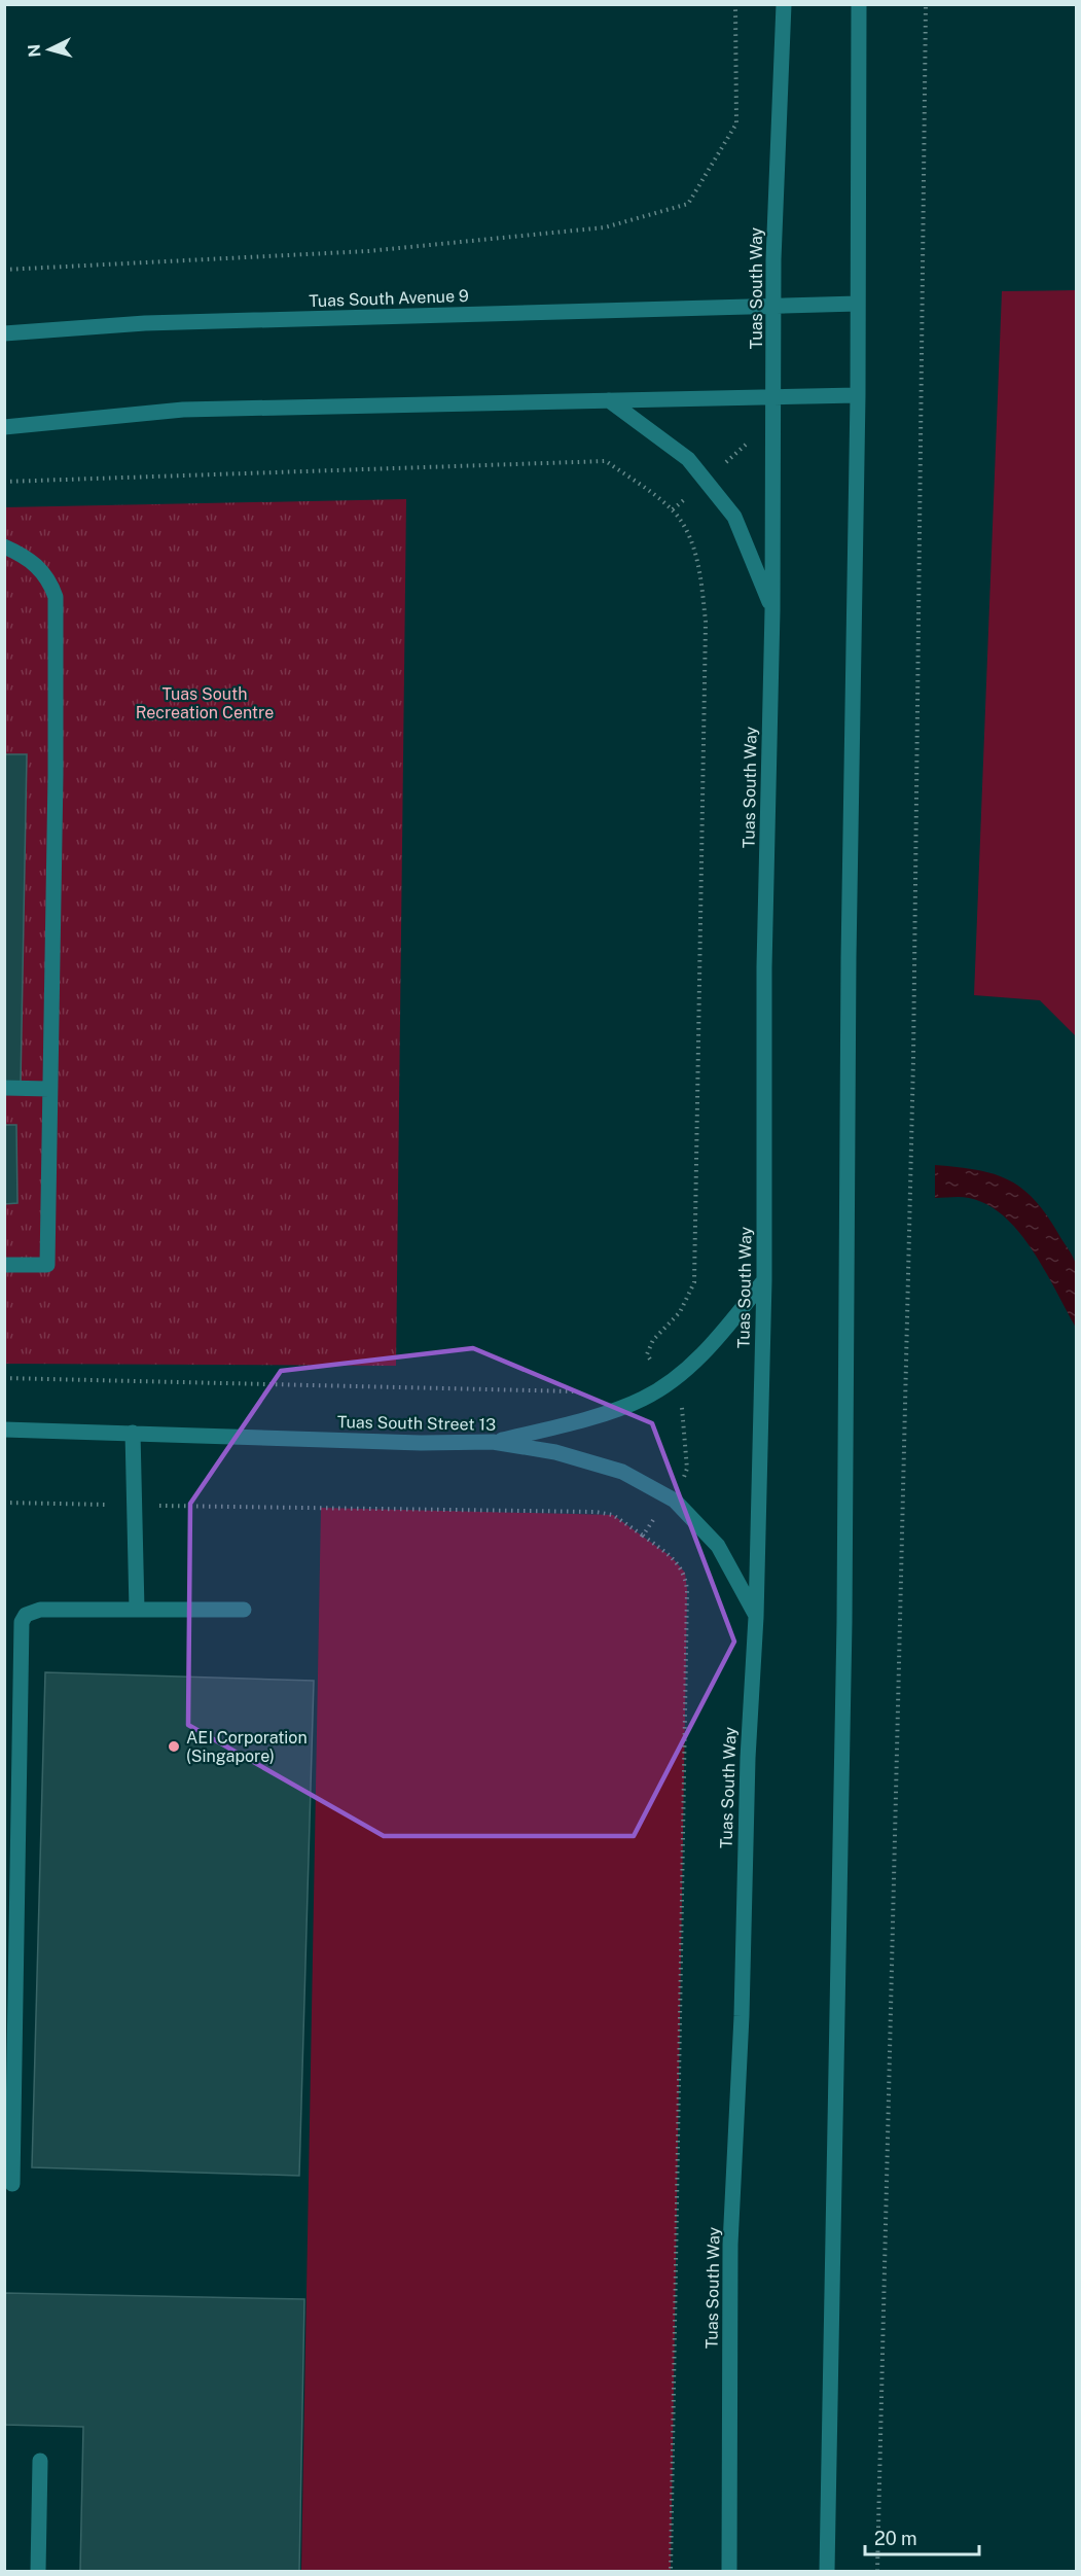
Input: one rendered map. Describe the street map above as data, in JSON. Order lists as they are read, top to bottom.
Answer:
{
  "streets": {
    "street": ["Tuas South Way", "Tuas South Avenue 9", "Tuas South Street 13"]
  },
  "crossings": [
    ["Tuas South Way", "Tuas South Avenue 9"],
    ["Tuas South Way", "Tuas South Street 13"]
  ],
  "parks": ["Tuas South Recreation Centre"],
  "places": ["AEI Corporation (Singapore)"],
  "scale_bar": "20 m",
  "north": "left"
}
